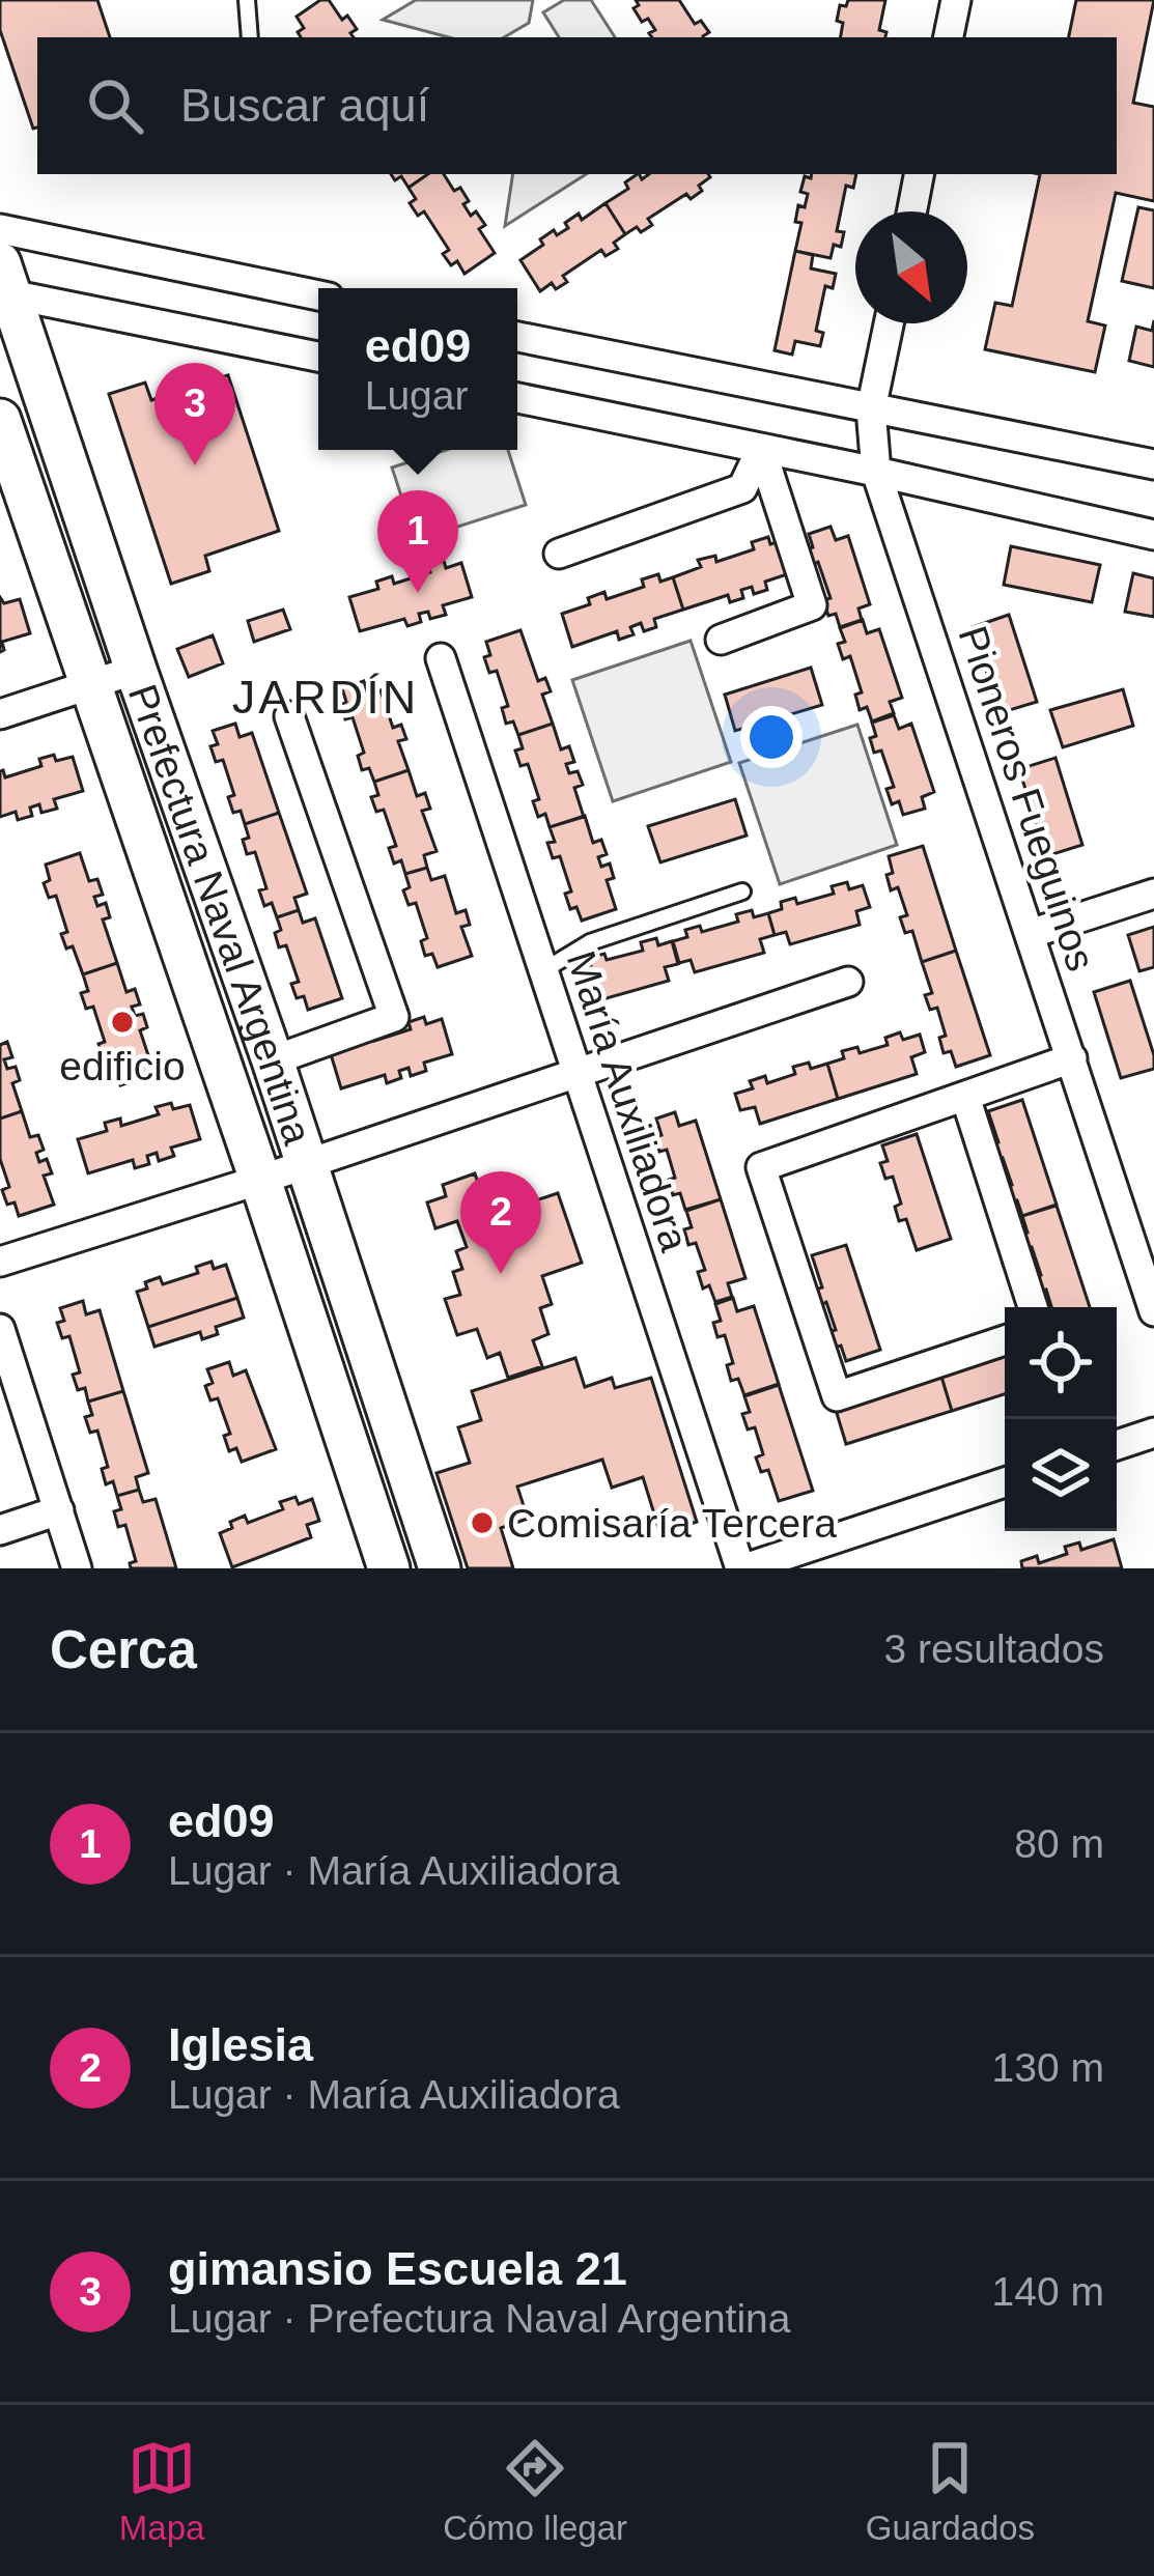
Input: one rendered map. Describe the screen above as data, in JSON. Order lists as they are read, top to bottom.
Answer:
{
  "streets": {
    "main road": ["Prefectura Naval Argentina"],
    "street": ["Pioneros Fueguinos", "María Auxiliadora"]
  },
  "districts": ["JARDÍN"],
  "places": ["edificio", "Comisaría Tercera"],
  "north": "bottom right",
  "page": {
    "search": "Buscar aquí",
    "popup": ["ed09", "Lugar"],
    "pins": ["3", "1", "2"],
    "heading": ["Cerca", "3 resultados"],
    "list": [
      {
        "mark": "1",
        "name": "ed09",
        "note": "Lugar · María Auxiliadora",
        "value": "80 m"
      },
      {
        "mark": "2",
        "name": "Iglesia",
        "note": "Lugar · María Auxiliadora",
        "value": "130 m"
      },
      {
        "mark": "3",
        "name": "gimansio Escuela 21",
        "note": "Lugar · Prefectura Naval Argentina",
        "value": "140 m"
      }
    ],
    "nav": ["Mapa", "Cómo llegar", "Guardados"]
  }
}
